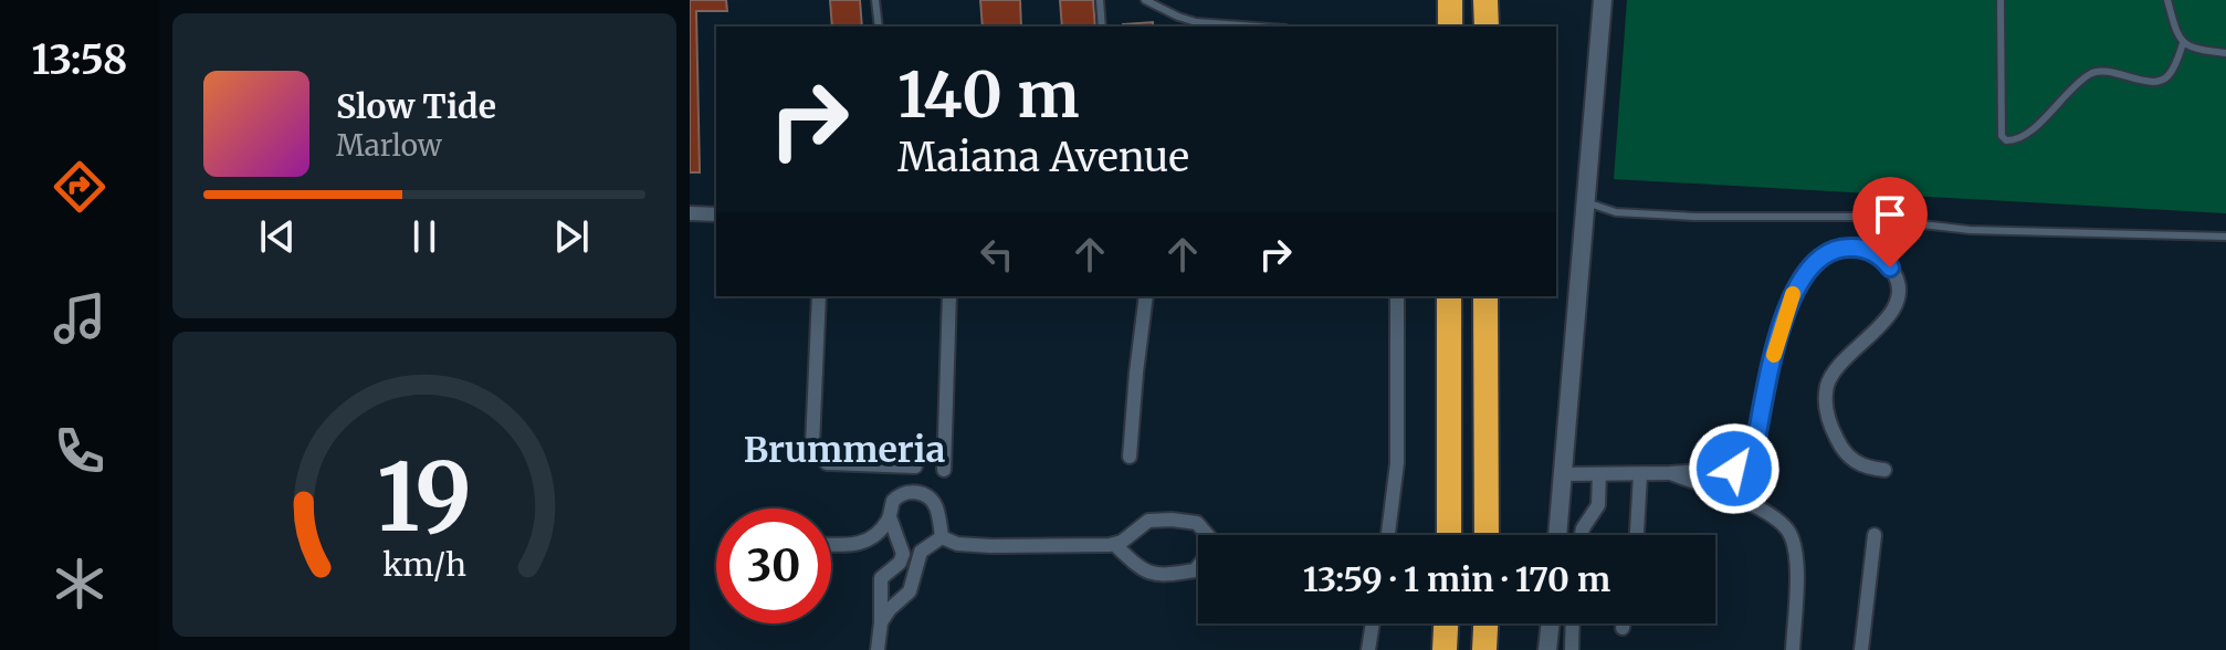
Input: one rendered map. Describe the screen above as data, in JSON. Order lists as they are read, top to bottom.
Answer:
{
  "districts": ["Brummeria"],
  "page": {
    "tabs": "13:58",
    "turn": ["140 m", "Maiana Avenue"],
    "song": ["Slow Tide", "Marlow"],
    "limit": "30",
    "trip": "13:59 · 1 min · 170 m",
    "gauge": ["19", "km/h"]
  }
}
